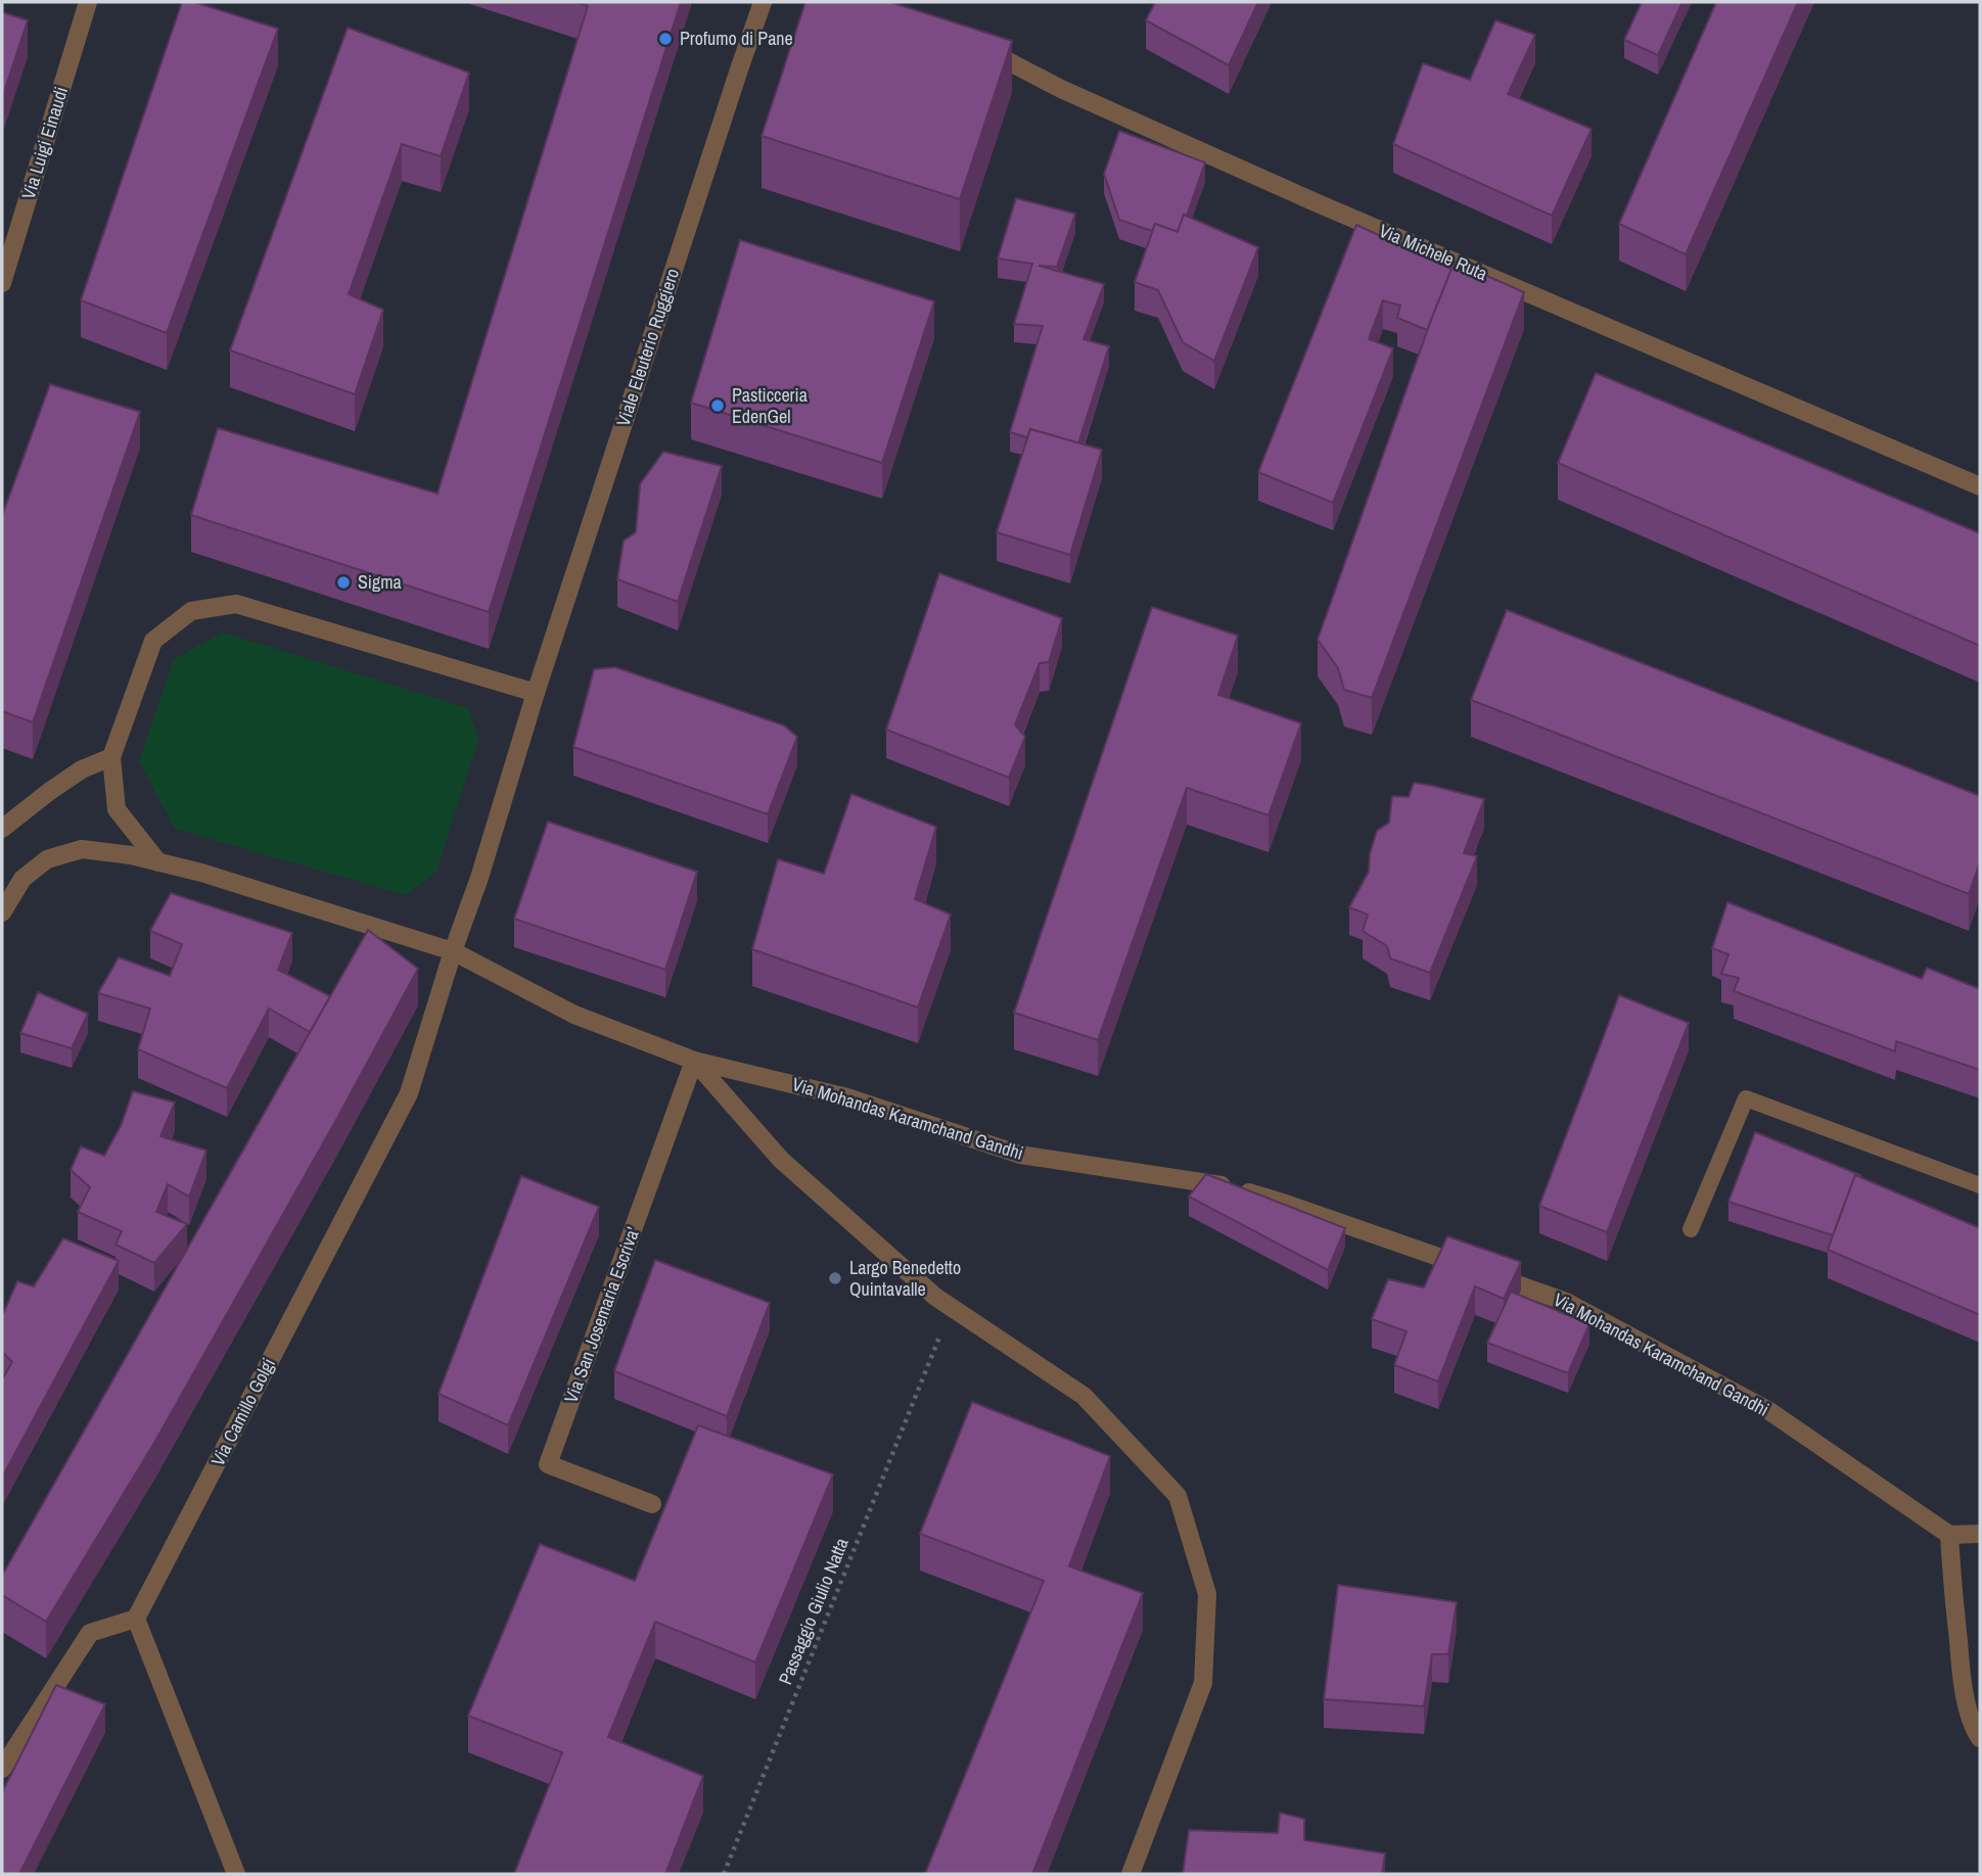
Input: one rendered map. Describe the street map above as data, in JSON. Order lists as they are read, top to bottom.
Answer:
{
  "streets": {
    "street": [
      "Via Luigi Einaudi",
      "Via Michele Ruta",
      "Viale Eleuterio Ruggiero",
      "Via Mohandas Karamchand Gandhi",
      "Via San Josemaria Escriva'",
      "Via Camillo Golgi"
    ],
    "path": ["Passaggio Giulio Natta"]
  },
  "crossings": [
    ["Viale Eleuterio Ruggiero", "Via Camillo Golgi"],
    ["Via Mohandas Karamchand Gandhi", "Via San Josemaria Escriva'"]
  ],
  "places": [
    "Profumo di Pane",
    "Pasticceria EdenGel",
    "Sigma",
    "Largo Benedetto Quintavalle"
  ]
}
